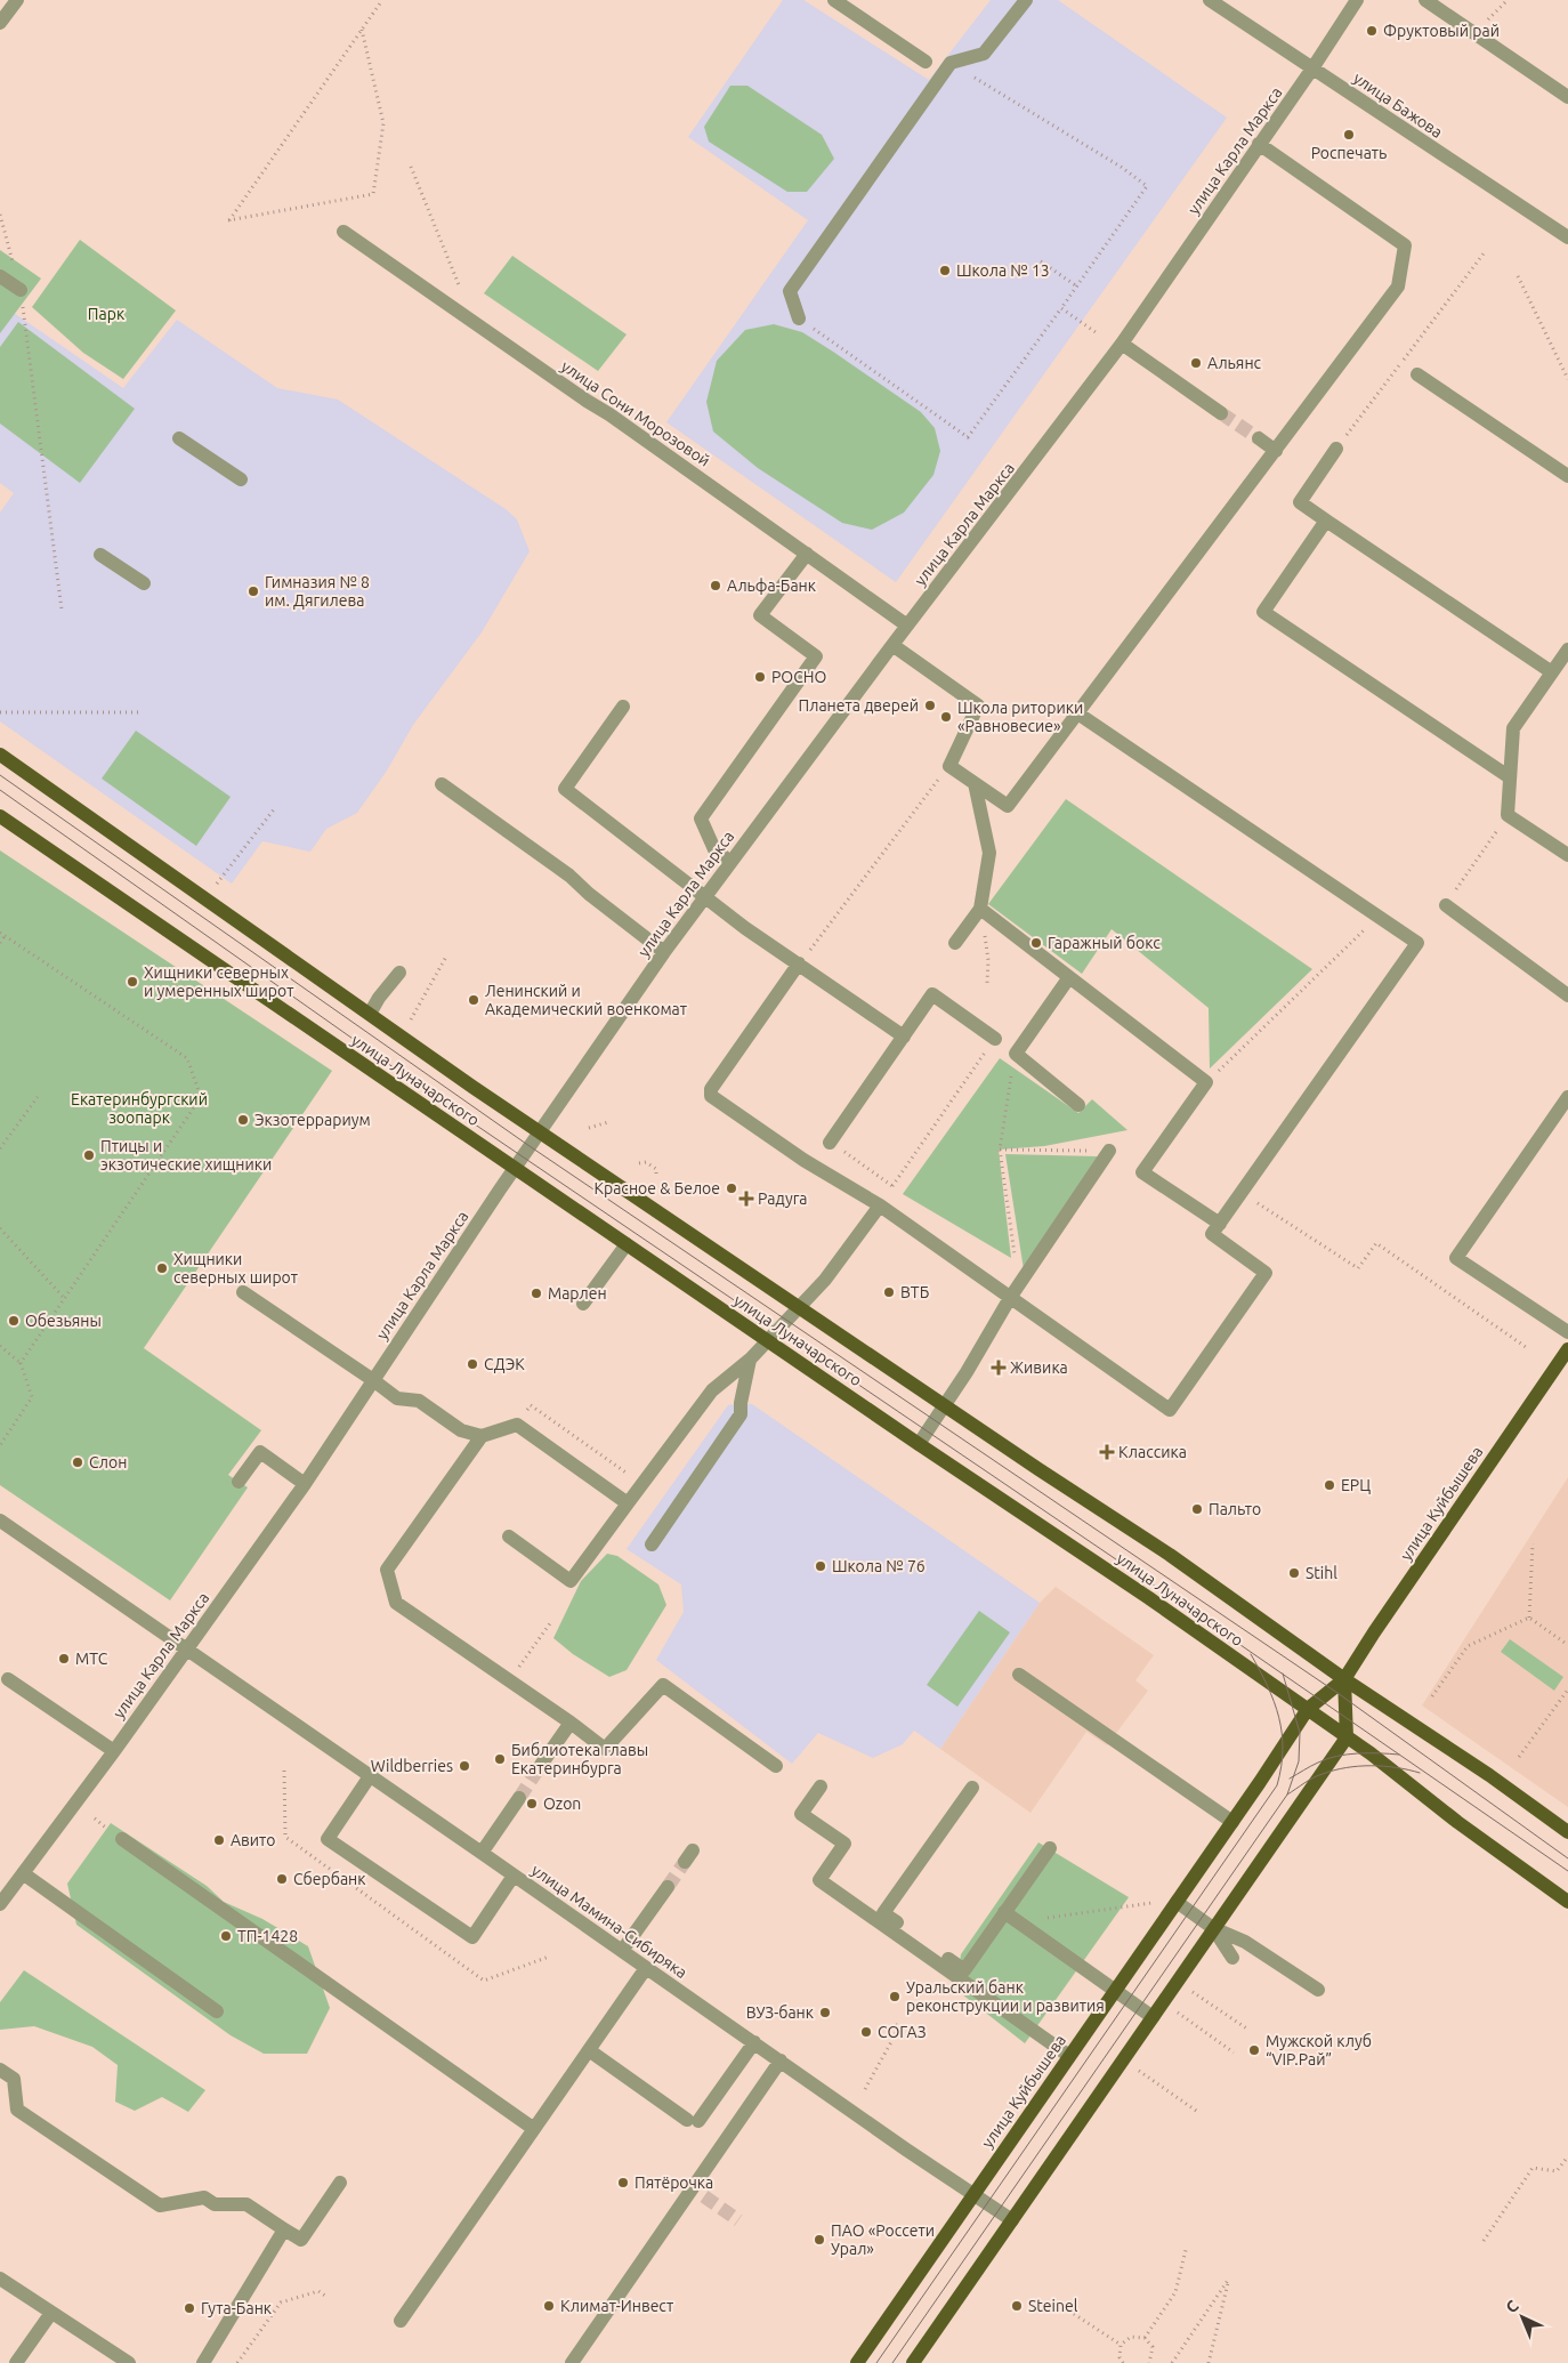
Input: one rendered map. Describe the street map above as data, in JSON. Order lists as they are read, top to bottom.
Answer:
{
  "streets": {
    "main road": ["улица Луначарского", "улица Куйбышева"],
    "street": [
      "улица Бажова",
      "улица Карла Маркса",
      "улица Сони Морозовой",
      "улица Мамина-Сибиряка"
    ]
  },
  "crossings": [
    ["улица Бажова", "улица Карла Маркса"],
    ["улица Карла Маркса", "улица Сони Морозовой"],
    ["улица Карла Маркса", "улица Луначарского"],
    ["улица Карла Маркса", "улица Мамина-Сибиряка"],
    ["улица Луначарского", "улица Куйбышева"],
    ["улица Куйбышева", "улица Мамина-Сибиряка"]
  ],
  "parks": ["Парк", "Екатеринбургский зоопарк"],
  "places": {
    "other": [
      "Фруктовый рай",
      "Роспечать",
      "Школа № 13",
      "Альянс",
      "Альфа-Банк",
      "Гимназия № 8 им. Дягилева",
      "РОСНО",
      "Планета дверей",
      "Школа риторики «Равновесие»",
      "Гаражный бокс",
      "Хищники северных и умеренных широт",
      "Ленинский и Академический военкомат",
      "Экзотеррариум",
      "Птицы и экзотические хищники",
      "Красное & Белое",
      "Хищники северных широт",
      "ВТБ",
      "Марлен",
      "Обезьяны",
      "СДЭК",
      "Слон",
      "ЕРЦ",
      "Пальто",
      "Школа № 76",
      "Stihl",
      "МТС",
      "Библиотека главы Екатеринбурга",
      "Wildberries",
      "Ozon",
      "Авито",
      "Сбербанк",
      "ТП-1428",
      "Уральский банк реконструкции и развития",
      "ВУЗ-банк",
      "СОГАЗ",
      "Мужской клуб “VIP.Рай”",
      "Пятёрочка",
      "ПАО «Россети Урал»",
      "Климат-Инвест",
      "Steinel",
      "Гута-Банк"
    ],
    "health": ["Радуга", "Живика", "Классика"]
  },
  "north": "top left"
}
